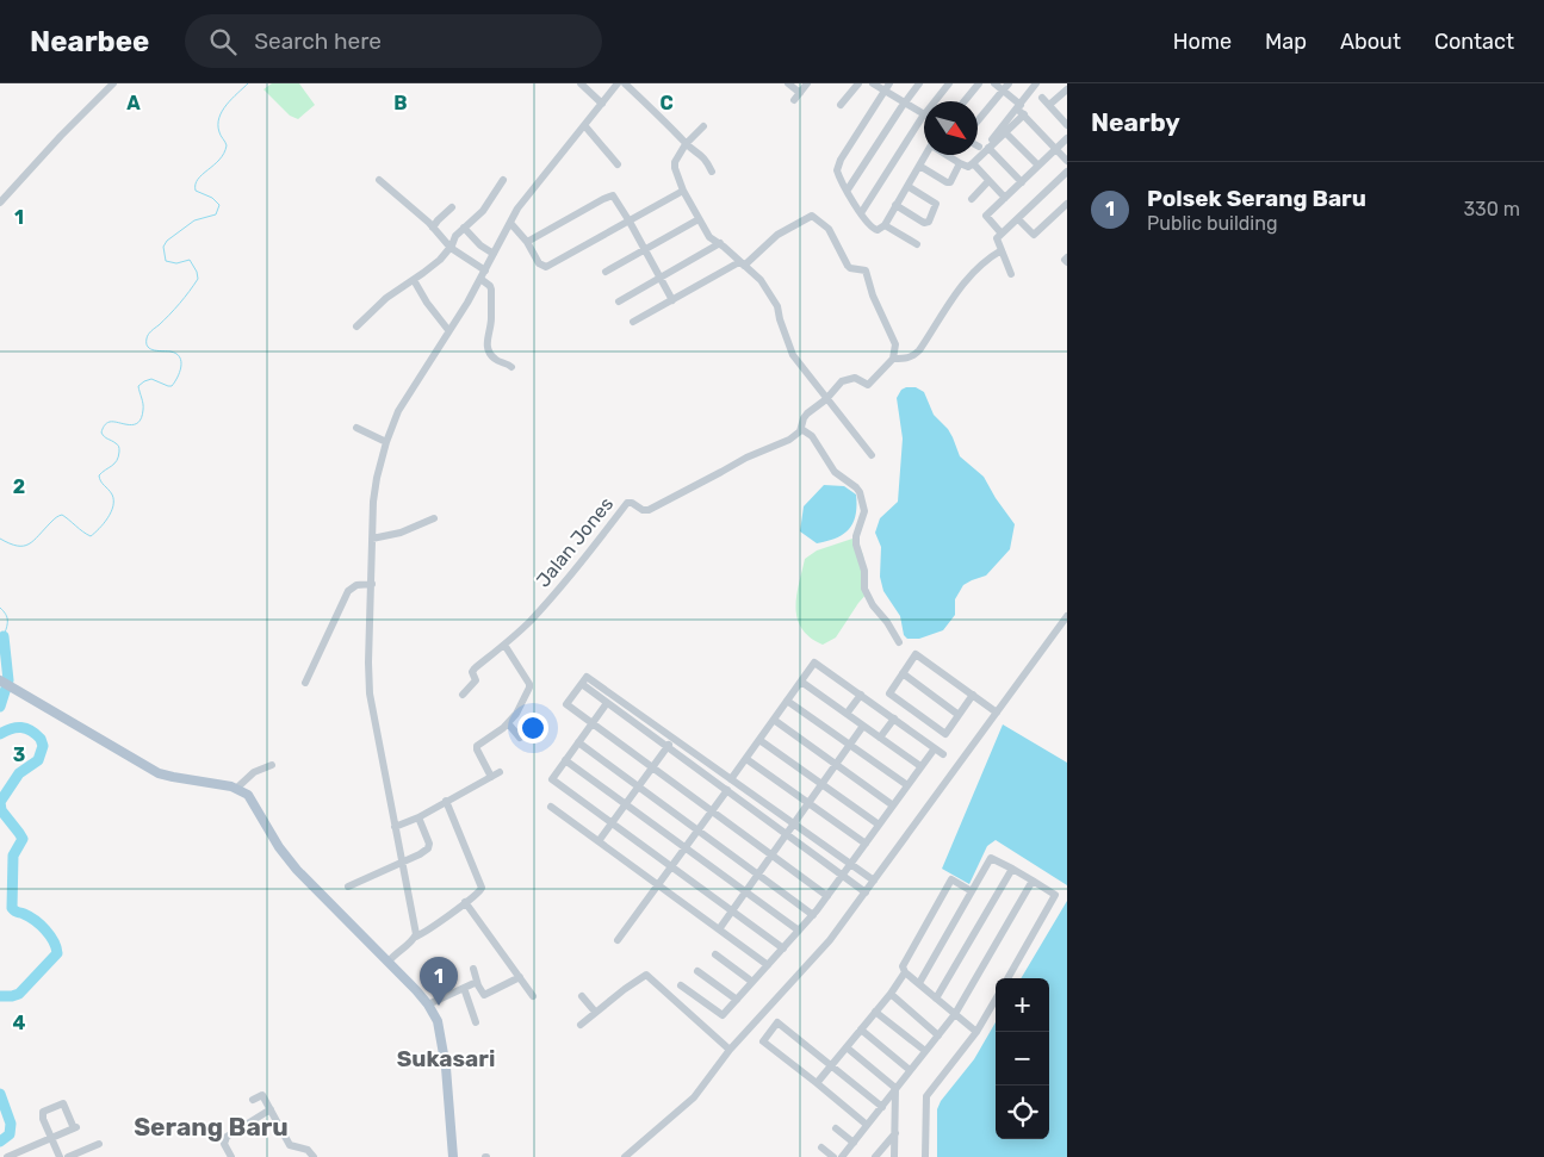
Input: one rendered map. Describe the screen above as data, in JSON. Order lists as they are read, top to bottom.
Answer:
{
  "streets": {
    "street": ["Jalan Jones"]
  },
  "districts": ["Sukasari", "Serang Baru"],
  "north": "bottom right",
  "page": {
    "header": "Nearbee",
    "search": "Search here",
    "nav": [
      "Home",
      "Map",
      "About",
      "Contact"
    ],
    "heading": "Nearby",
    "list": [
      {
        "mark": "1",
        "name": "Polsek Serang Baru",
        "note": "Public building",
        "value": "330 m"
      }
    ],
    "pins": "1",
    "map_buttons": ["+", "−"]
  },
  "grid": {
    "columns": ["A", "B", "C"],
    "rows": [
      "1",
      "2",
      "3",
      "4"
    ]
  }
}
